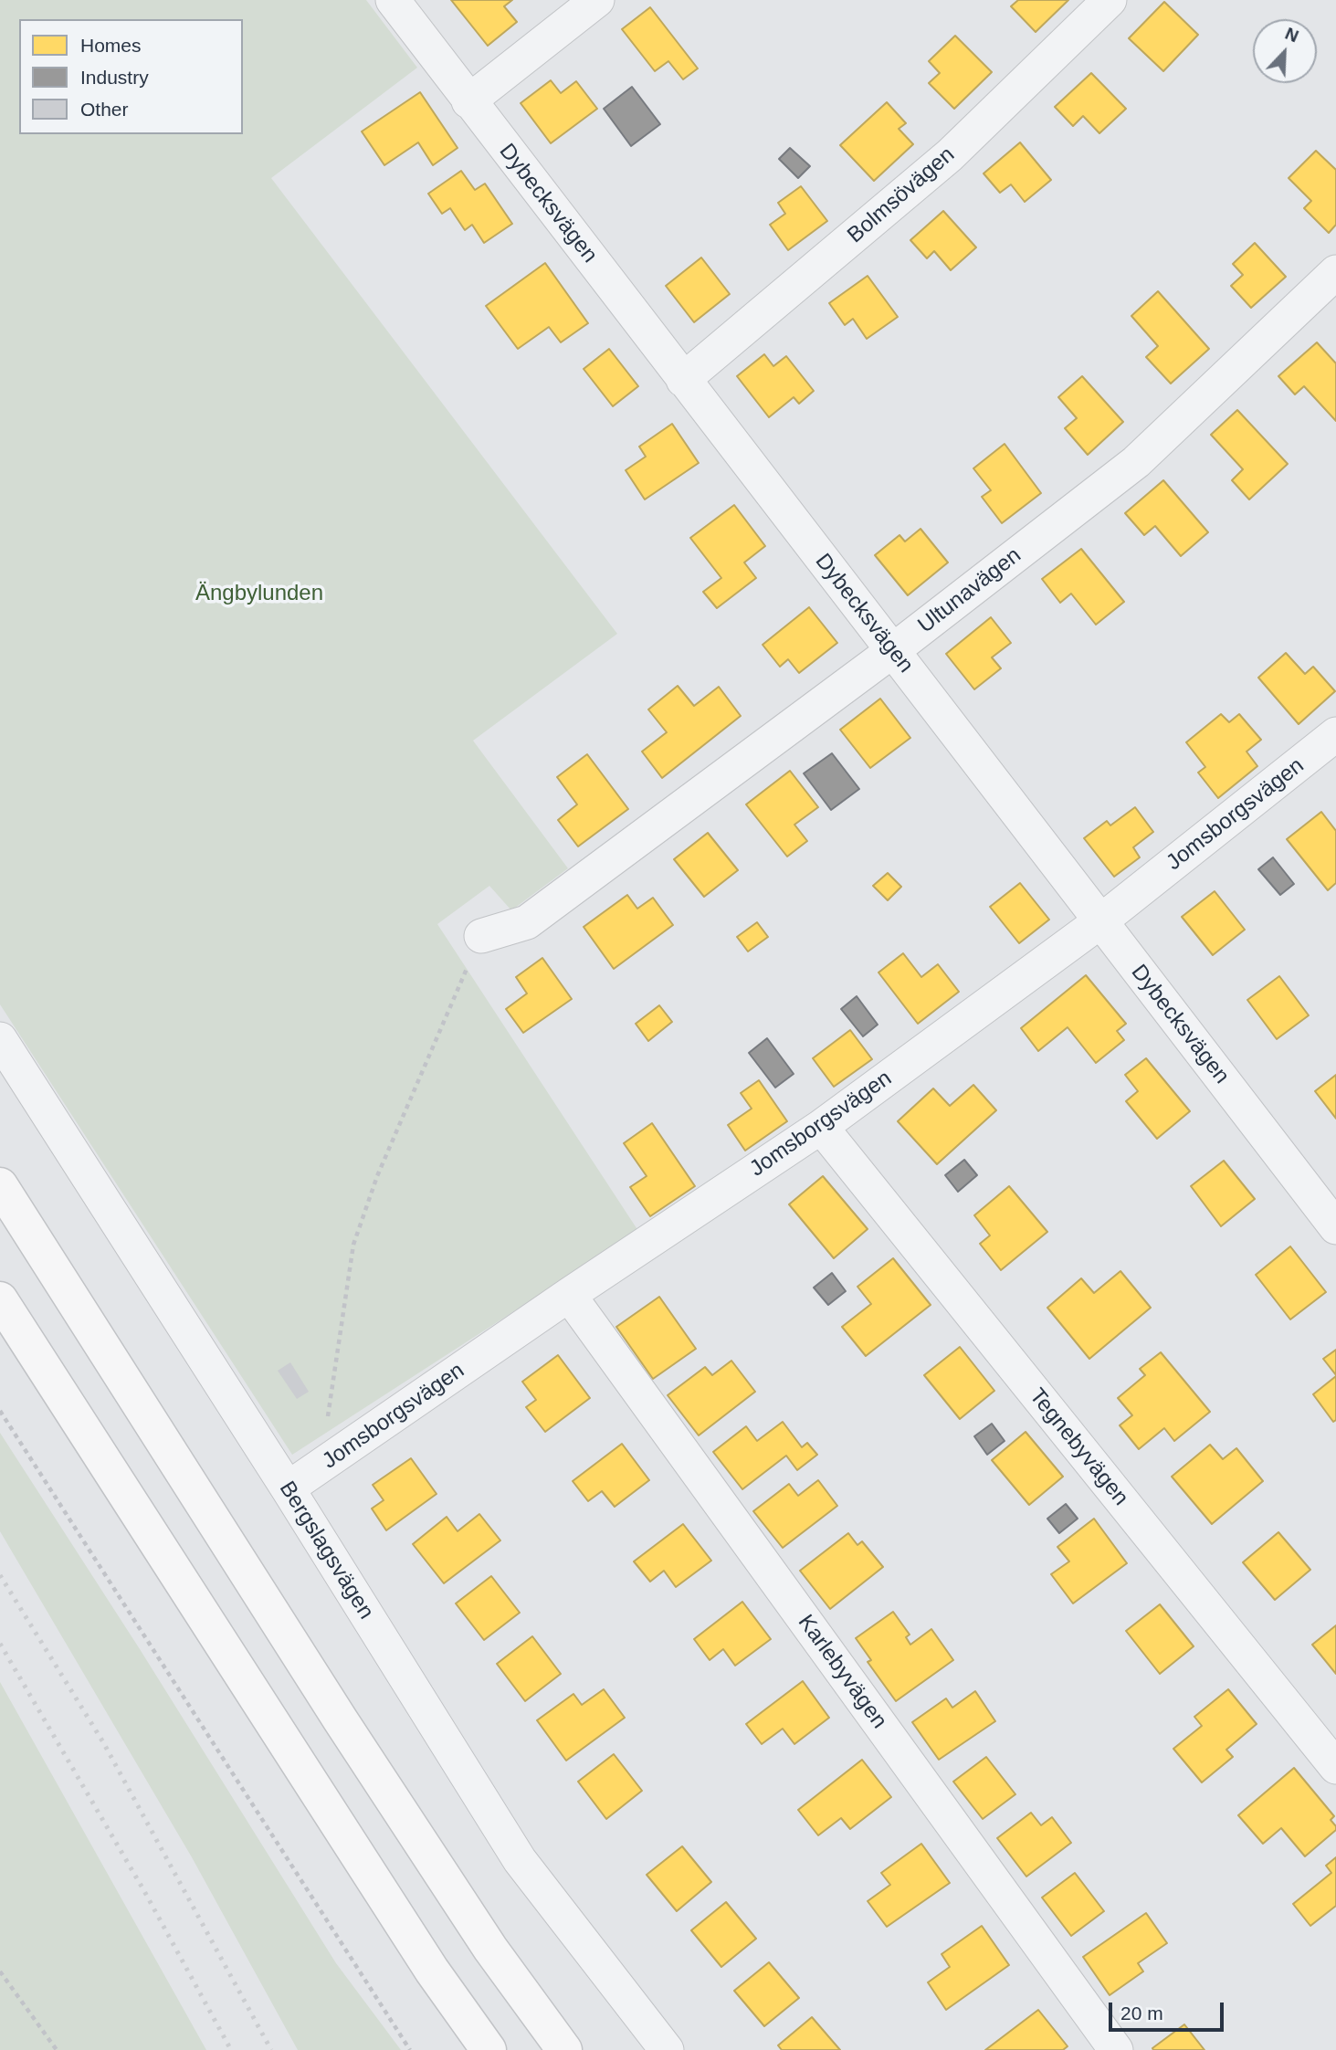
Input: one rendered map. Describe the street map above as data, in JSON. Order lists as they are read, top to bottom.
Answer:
{
  "streets": {
    "street": [
      "Bolmsövägen",
      "Dybecksvägen",
      "Ultunavägen",
      "Jomsborgsvägen",
      "Tegnebyvägen",
      "Bergslagsvägen",
      "Karlebyvägen"
    ]
  },
  "crossings": [
    ["Bolmsövägen", "Dybecksvägen"],
    ["Dybecksvägen", "Ultunavägen"],
    ["Dybecksvägen", "Jomsborgsvägen"],
    ["Jomsborgsvägen", "Tegnebyvägen"],
    ["Jomsborgsvägen", "Bergslagsvägen"],
    ["Jomsborgsvägen", "Karlebyvägen"]
  ],
  "parks": ["Ängbylunden"],
  "legend": ["Homes", "Industry", "Other"],
  "scale_bar": "20 m",
  "north": "top right"
}
